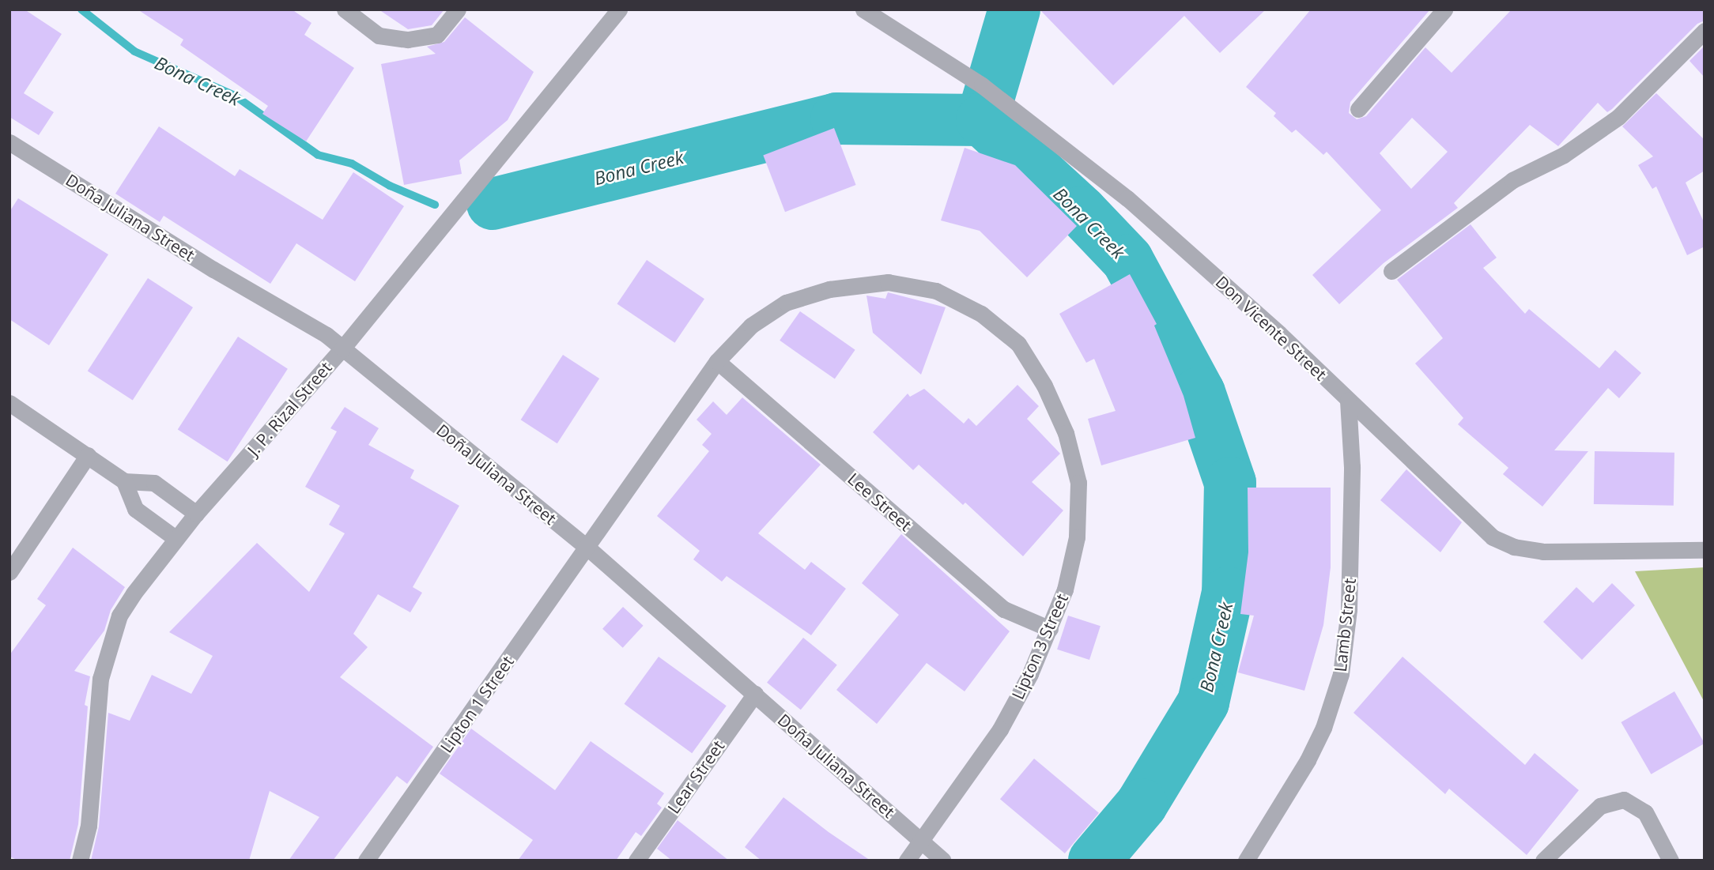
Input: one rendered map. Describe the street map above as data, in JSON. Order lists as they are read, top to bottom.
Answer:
{
  "streets": {
    "street": [
      "Doña Juliana Street",
      "Don Vicente Street",
      "J. P. Rizal Street",
      "Lee Street",
      "Lamb Street",
      "Lipton 3 Street",
      "Lipton 1 Street",
      "Lear Street"
    ]
  },
  "crossings": [
    ["Doña Juliana Street", "J. P. Rizal Street"],
    ["Doña Juliana Street", "Lipton 3 Street"],
    ["Doña Juliana Street", "Lipton 1 Street"],
    ["Doña Juliana Street", "Lear Street"],
    ["Don Vicente Street", "Lamb Street"],
    ["Lee Street", "Lipton 3 Street"],
    ["Lipton 3 Street", "Lipton 1 Street"]
  ],
  "water": ["Bona Creek"]
}
